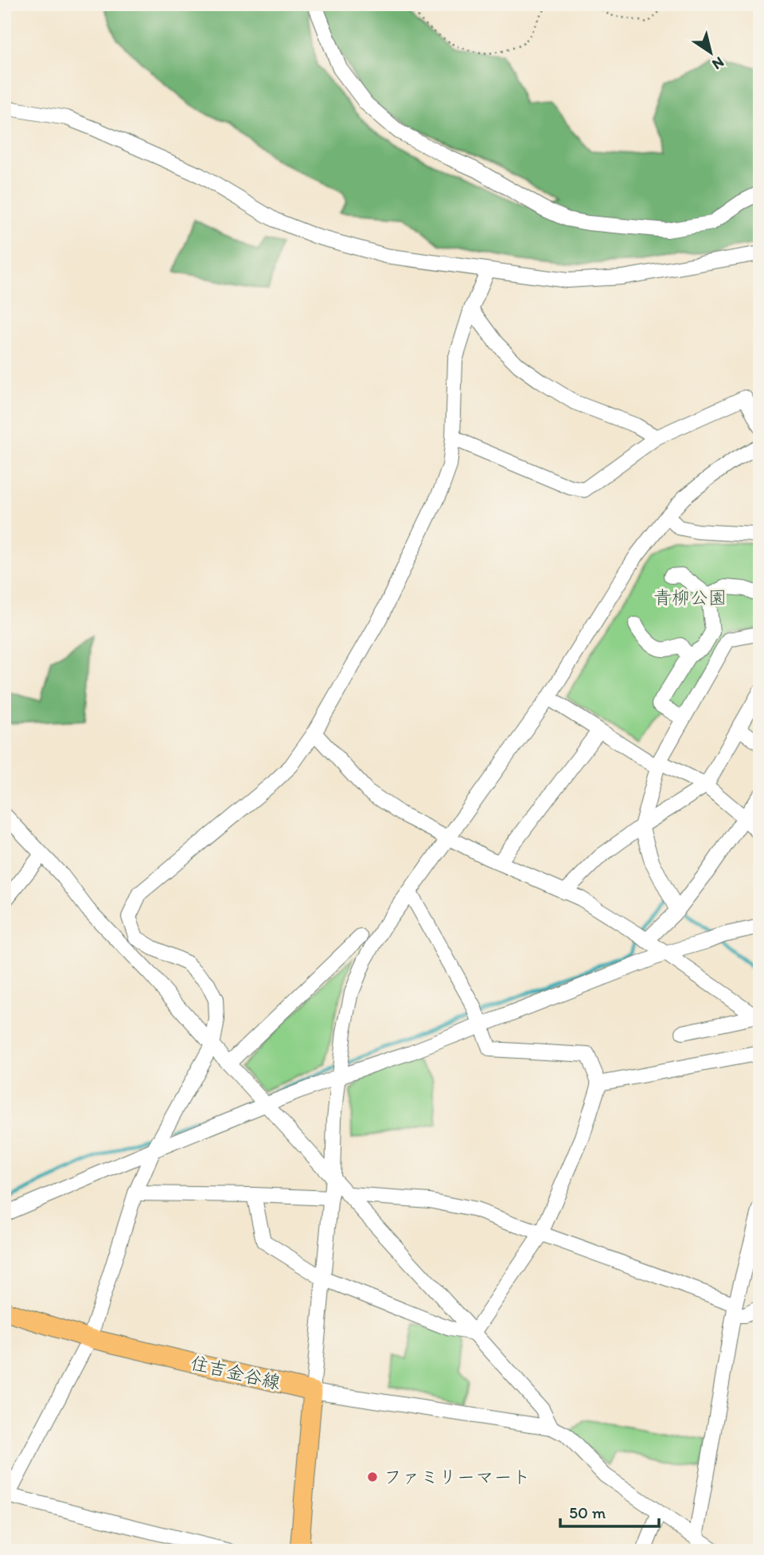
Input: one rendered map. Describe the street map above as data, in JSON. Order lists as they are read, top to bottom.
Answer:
{
  "streets": {
    "main road": ["住吉金谷線"]
  },
  "parks": ["青柳公園"],
  "places": ["ファミリーマート"],
  "scale_bar": "50 m",
  "north": "bottom right"
}
